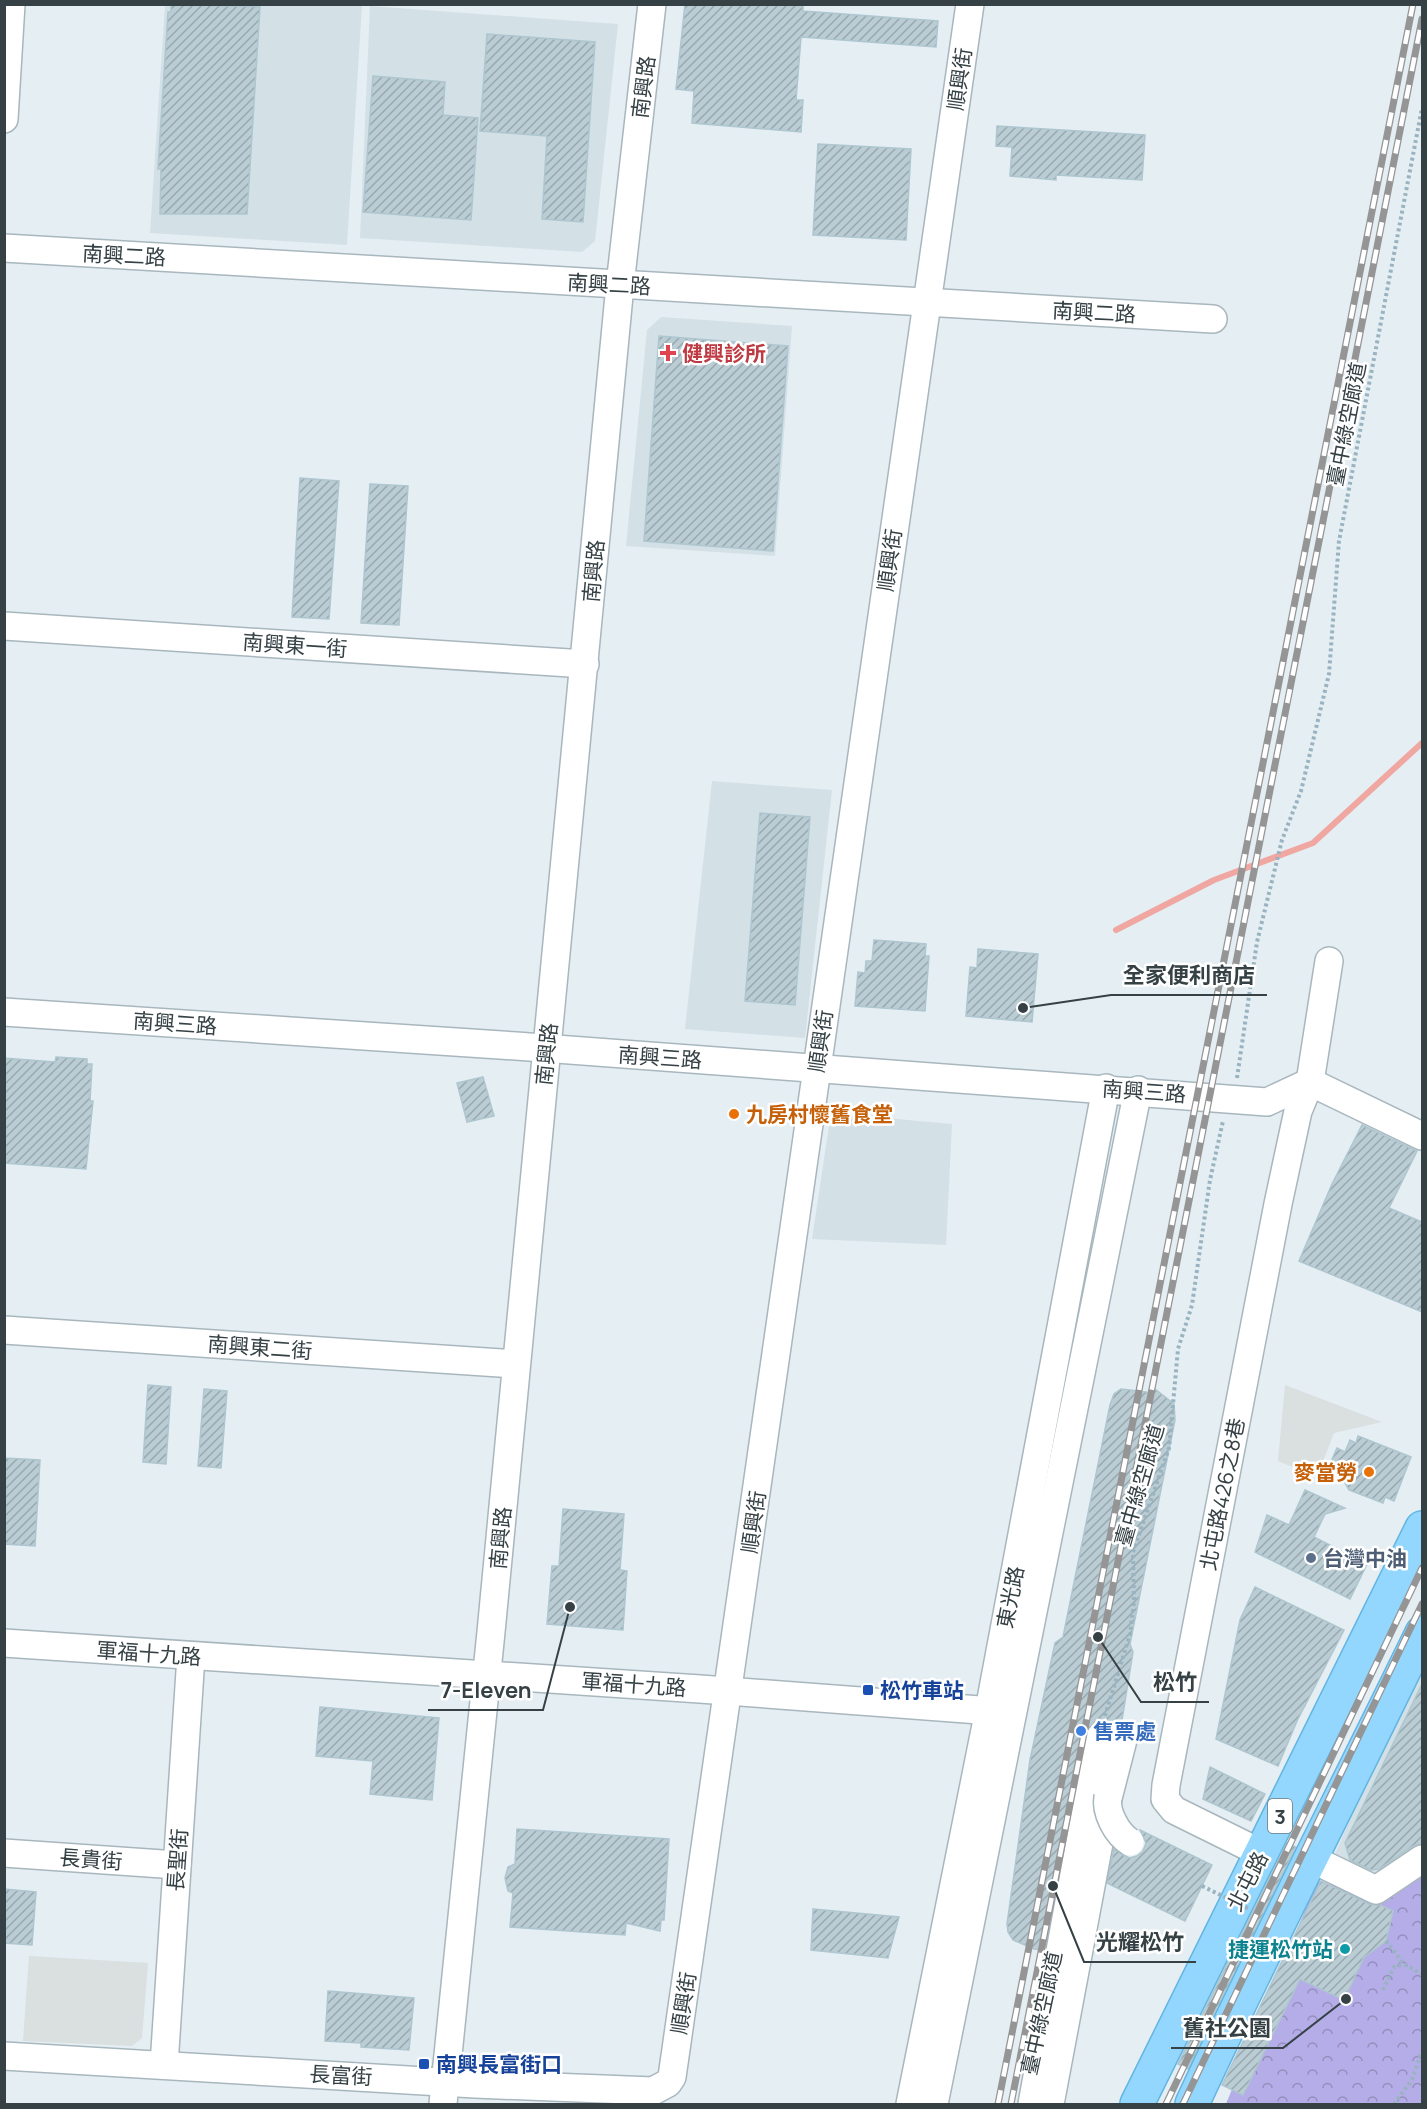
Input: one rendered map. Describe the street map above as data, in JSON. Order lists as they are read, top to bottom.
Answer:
{
  "streets": {
    "main road": ["3", "北屯路"],
    "street": [
      "順興街",
      "南興路",
      "南興二路",
      "南興東一街",
      "南興三路",
      "南興東二街",
      "北屯路426之8巷",
      "東光路",
      "軍福十九路",
      "長貴街",
      "長聖街",
      "長富街"
    ],
    "path": ["臺中綠空廊道"]
  },
  "crossings": [
    ["順興街", "南興二路"],
    ["順興街", "南興三路"],
    ["順興街", "軍福十九路"],
    ["順興街", "長富街"],
    ["南興路", "南興二路"],
    ["南興路", "南興東一街"],
    ["南興路", "南興三路"],
    ["南興路", "南興東二街"],
    ["南興路", "軍福十九路"],
    ["南興路", "長富街"],
    ["臺中綠空廊道", "南興三路"],
    ["南興三路", "北屯路426之8巷"],
    ["南興三路", "東光路"],
    ["北屯路426之8巷", "北屯路"],
    ["東光路", "軍福十九路"],
    ["軍福十九路", "長聖街"],
    ["長貴街", "長聖街"],
    ["長聖街", "長富街"]
  ],
  "places": {
    "health": ["健興診所"],
    "other": [
      "全家便利商店",
      "九房村懷舊食堂",
      "麥當勞",
      "台灣中油",
      "7-Eleven",
      "松竹",
      "售票處",
      "光耀松竹",
      "捷運松竹站",
      "舊社公園"
    ],
    "transit": ["松竹車站", "南興長富街口"]
  }
}
